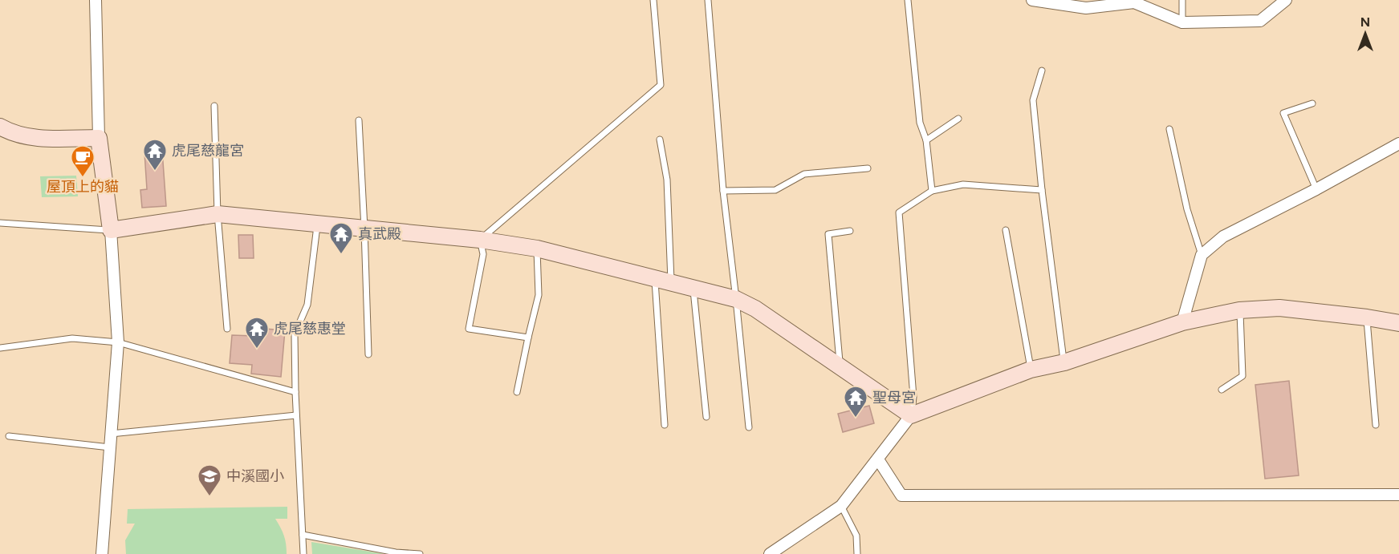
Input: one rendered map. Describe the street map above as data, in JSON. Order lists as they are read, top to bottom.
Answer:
{
  "places": {
    "temple": [
      "虎尾慈龍宮",
      "真武殿",
      "虎尾慈惠堂",
      "聖母宮"
    ],
    "cafe": ["屋頂上的貓"],
    "school or university": ["中溪國小"]
  },
  "north": "top"
}
